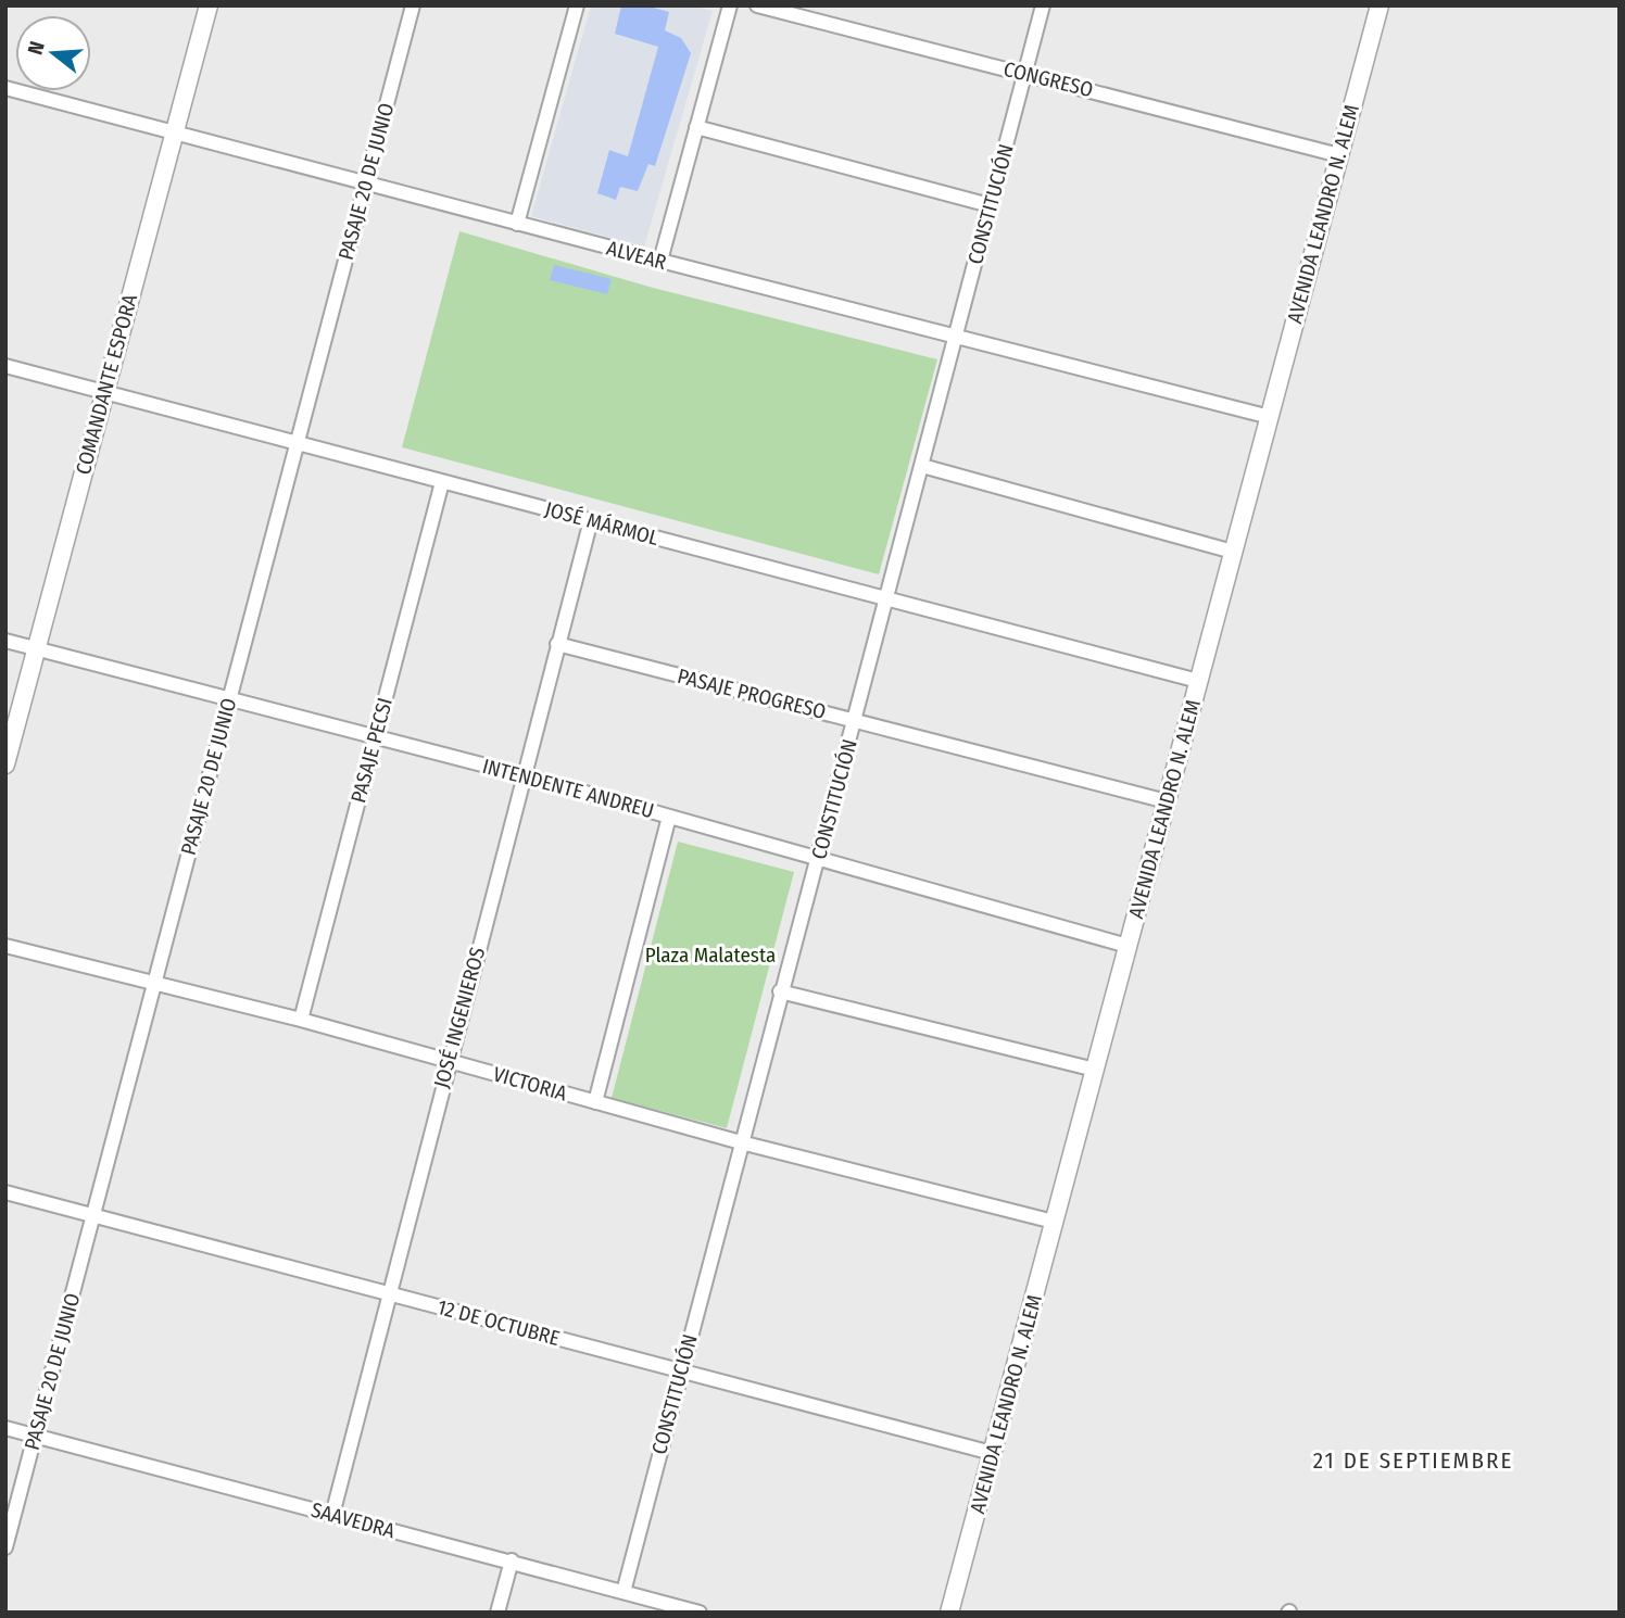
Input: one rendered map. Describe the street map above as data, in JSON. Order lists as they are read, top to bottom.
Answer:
{
  "streets": {
    "street": [
      "CONGRESO",
      "PASAJE 20 DE JUNIO",
      "CONSTITUCIÓN",
      "AVENIDA LEANDRO N. ALEM",
      "ALVEAR",
      "COMANDANTE ESPORA",
      "JOSÉ MÁRMOL",
      "PASAJE PROGRESO",
      "PASAJE PECSI",
      "INTENDENTE ANDREU",
      "JOSÉ INGENIEROS",
      "VICTORIA",
      "12 DE OCTUBRE",
      "SAAVEDRA"
    ]
  },
  "crossings": [
    ["CONGRESO", "CONSTITUCIÓN"],
    ["CONGRESO", "AVENIDA LEANDRO N. ALEM"],
    ["PASAJE 20 DE JUNIO", "ALVEAR"],
    ["PASAJE 20 DE JUNIO", "JOSÉ MÁRMOL"],
    ["PASAJE 20 DE JUNIO", "INTENDENTE ANDREU"],
    ["PASAJE 20 DE JUNIO", "VICTORIA"],
    ["PASAJE 20 DE JUNIO", "12 DE OCTUBRE"],
    ["PASAJE 20 DE JUNIO", "SAAVEDRA"],
    ["CONSTITUCIÓN", "ALVEAR"],
    ["CONSTITUCIÓN", "JOSÉ MÁRMOL"],
    ["CONSTITUCIÓN", "PASAJE PROGRESO"],
    ["CONSTITUCIÓN", "INTENDENTE ANDREU"],
    ["CONSTITUCIÓN", "VICTORIA"],
    ["CONSTITUCIÓN", "12 DE OCTUBRE"],
    ["CONSTITUCIÓN", "SAAVEDRA"],
    ["AVENIDA LEANDRO N. ALEM", "ALVEAR"],
    ["AVENIDA LEANDRO N. ALEM", "JOSÉ MÁRMOL"],
    ["AVENIDA LEANDRO N. ALEM", "PASAJE PROGRESO"],
    ["AVENIDA LEANDRO N. ALEM", "INTENDENTE ANDREU"],
    ["AVENIDA LEANDRO N. ALEM", "VICTORIA"],
    ["AVENIDA LEANDRO N. ALEM", "12 DE OCTUBRE"],
    ["ALVEAR", "COMANDANTE ESPORA"],
    ["COMANDANTE ESPORA", "JOSÉ MÁRMOL"],
    ["COMANDANTE ESPORA", "INTENDENTE ANDREU"],
    ["JOSÉ MÁRMOL", "PASAJE PECSI"],
    ["JOSÉ MÁRMOL", "JOSÉ INGENIEROS"],
    ["PASAJE PROGRESO", "JOSÉ INGENIEROS"],
    ["PASAJE PECSI", "INTENDENTE ANDREU"],
    ["PASAJE PECSI", "VICTORIA"],
    ["INTENDENTE ANDREU", "JOSÉ INGENIEROS"],
    ["JOSÉ INGENIEROS", "VICTORIA"],
    ["JOSÉ INGENIEROS", "12 DE OCTUBRE"],
    ["JOSÉ INGENIEROS", "SAAVEDRA"]
  ],
  "districts": ["21 DE SEPTIEMBRE"],
  "parks": ["Plaza Malatesta"],
  "north": "left"
}
